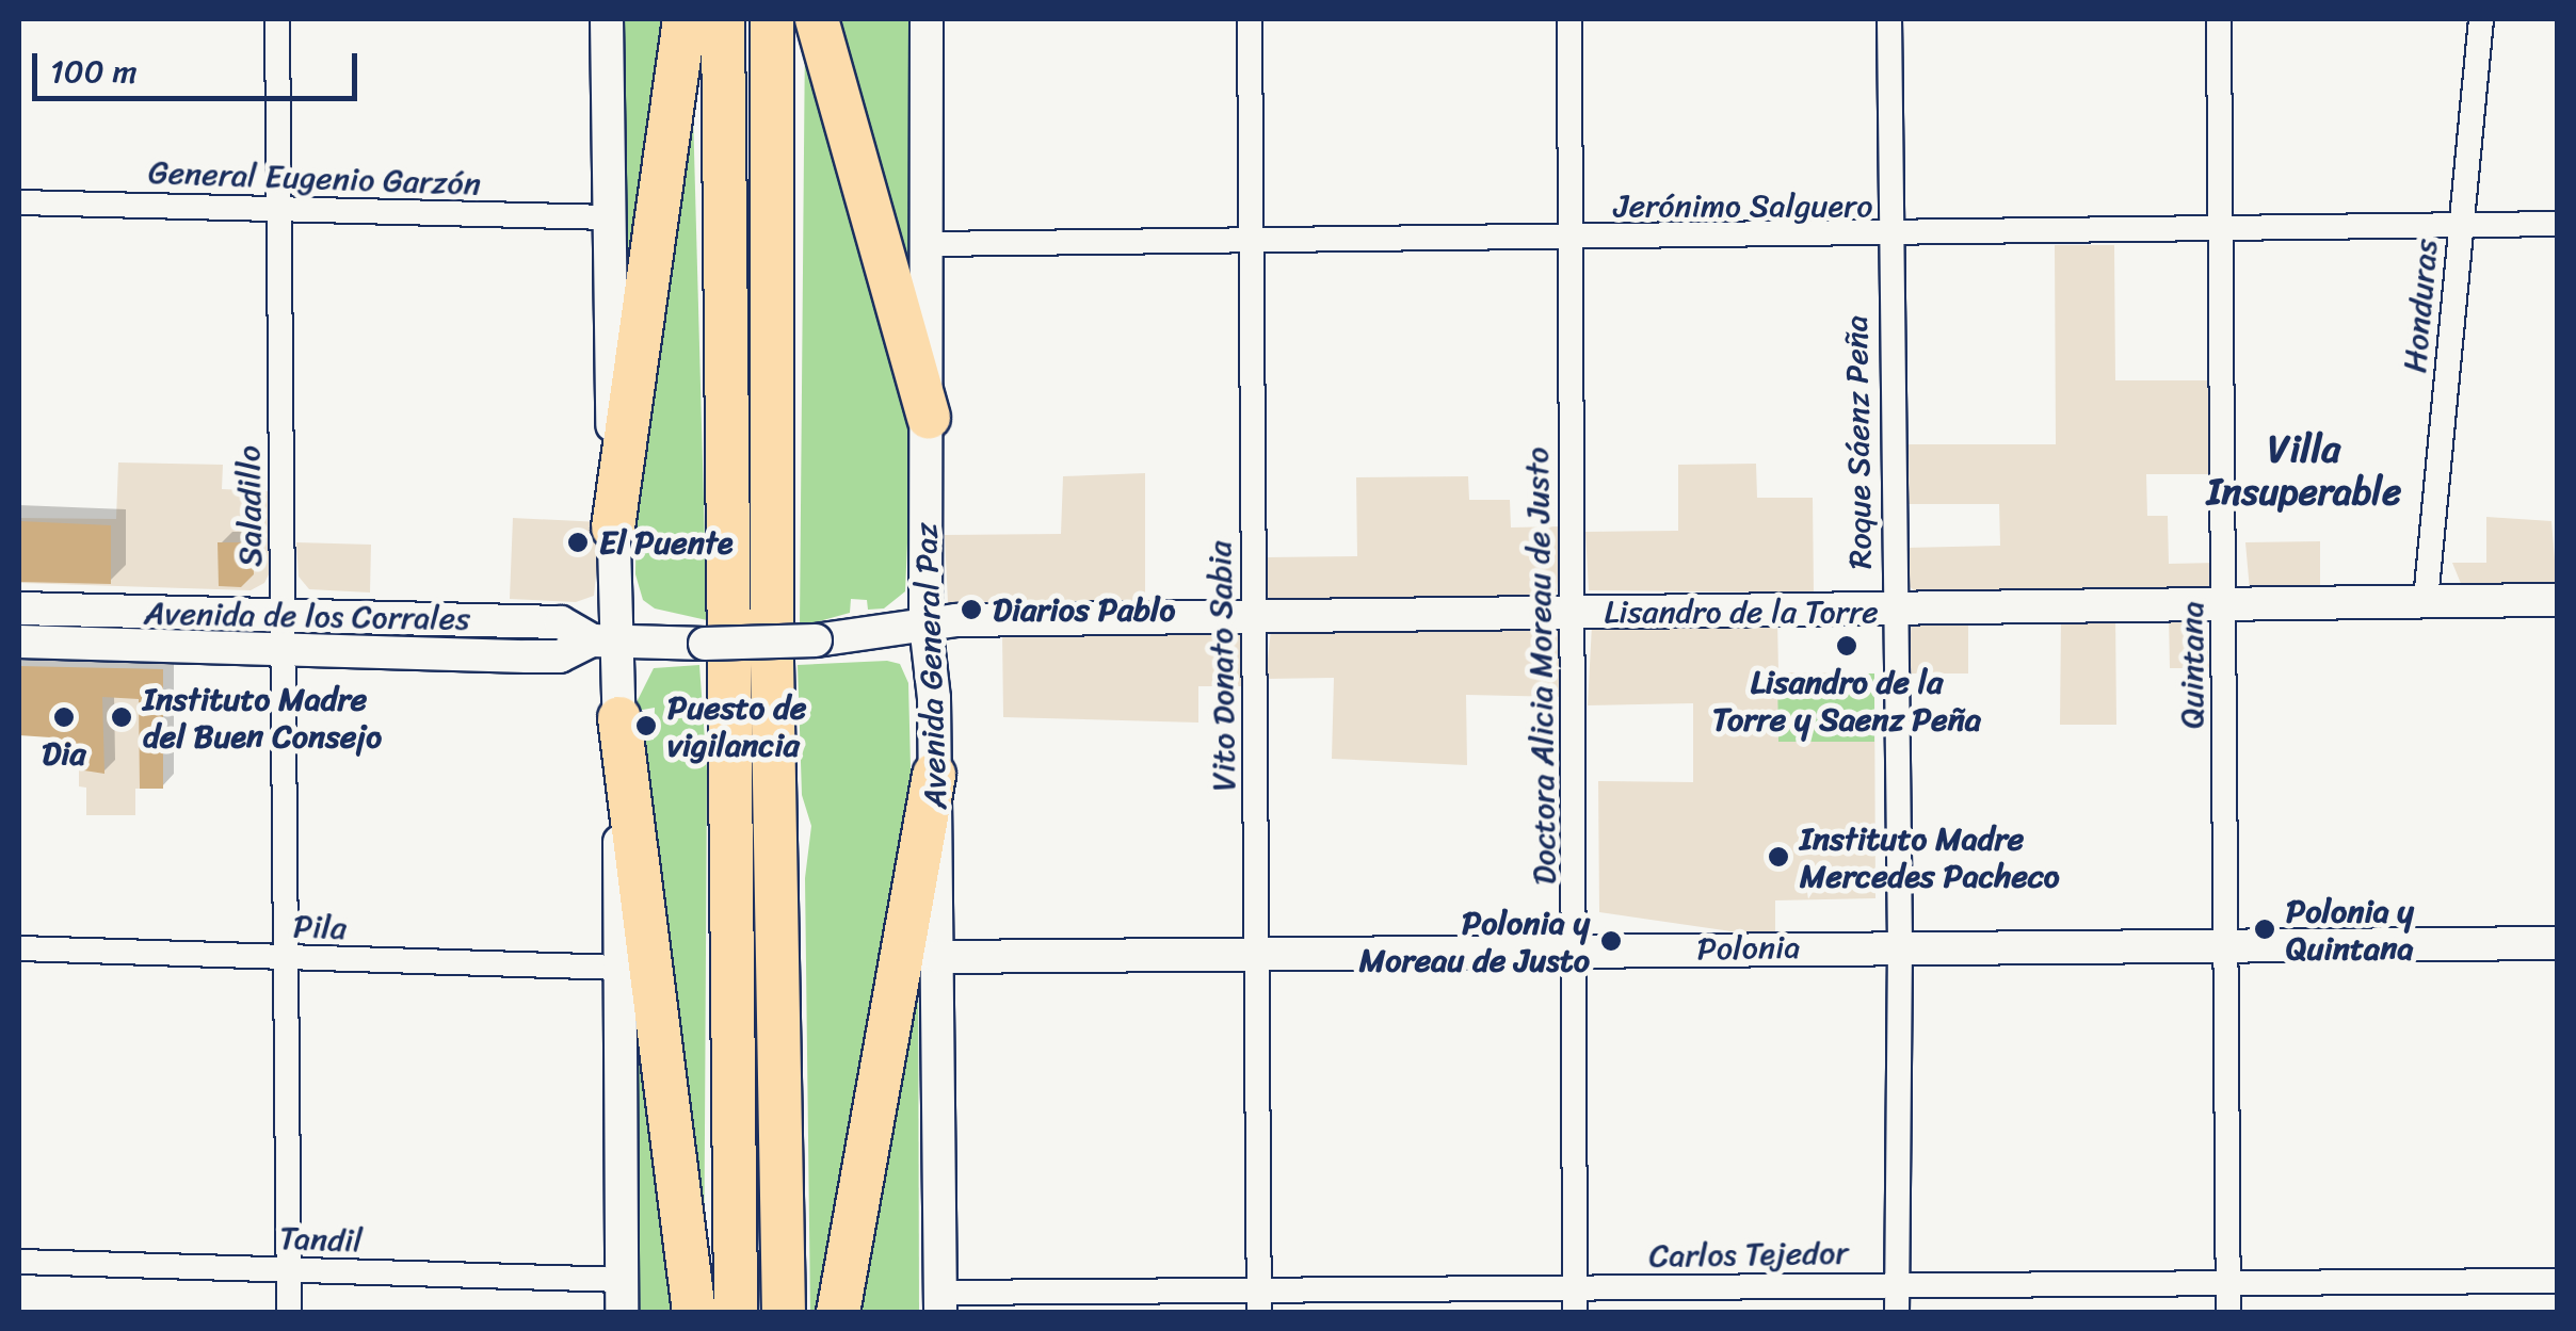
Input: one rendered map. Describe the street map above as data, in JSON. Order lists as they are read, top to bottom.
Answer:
{
  "streets": {
    "street": [
      "General Eugenio Garzón",
      "Jerónimo Salguero",
      "Honduras",
      "Roque Sáenz Peña",
      "Saladillo",
      "Lisandro de la Torre",
      "Avenida de los Corrales",
      "Quintana",
      "Avenida General Paz",
      "Vito Donato Sabia",
      "Doctora Alicia Moreau de Justo",
      "Pila",
      "Polonia",
      "Tandil",
      "Carlos Tejedor"
    ]
  },
  "crossings": [
    ["General Eugenio Garzón", "Saladillo"],
    ["Jerónimo Salguero", "Honduras"],
    ["Jerónimo Salguero", "Roque Sáenz Peña"],
    ["Jerónimo Salguero", "Quintana"],
    ["Jerónimo Salguero", "Avenida General Paz"],
    ["Jerónimo Salguero", "Vito Donato Sabia"],
    ["Jerónimo Salguero", "Doctora Alicia Moreau de Justo"],
    ["Honduras", "Lisandro de la Torre"],
    ["Roque Sáenz Peña", "Lisandro de la Torre"],
    ["Roque Sáenz Peña", "Polonia"],
    ["Roque Sáenz Peña", "Carlos Tejedor"],
    ["Saladillo", "Avenida de los Corrales"],
    ["Saladillo", "Pila"],
    ["Saladillo", "Tandil"],
    ["Lisandro de la Torre", "Avenida de los Corrales"],
    ["Lisandro de la Torre", "Quintana"],
    ["Lisandro de la Torre", "Avenida General Paz"],
    ["Lisandro de la Torre", "Vito Donato Sabia"],
    ["Lisandro de la Torre", "Doctora Alicia Moreau de Justo"],
    ["Avenida de los Corrales", "Avenida General Paz"],
    ["Quintana", "Polonia"],
    ["Quintana", "Carlos Tejedor"],
    ["Avenida General Paz", "Polonia"],
    ["Avenida General Paz", "Carlos Tejedor"],
    ["Vito Donato Sabia", "Polonia"],
    ["Vito Donato Sabia", "Carlos Tejedor"],
    ["Doctora Alicia Moreau de Justo", "Polonia"],
    ["Doctora Alicia Moreau de Justo", "Carlos Tejedor"]
  ],
  "districts": ["Villa Insuperable"],
  "places": [
    "El Puente",
    "Diarios Pablo",
    "Lisandro de la Torre y Saenz Peña",
    "Dia",
    "Instituto Madre del Buen Consejo",
    "Puesto de vigilancia",
    "Instituto Madre Mercedes Pacheco",
    "Polonia y Quintana",
    "Polonia y Moreau de Justo"
  ],
  "scale_bar": "100 m"
}
